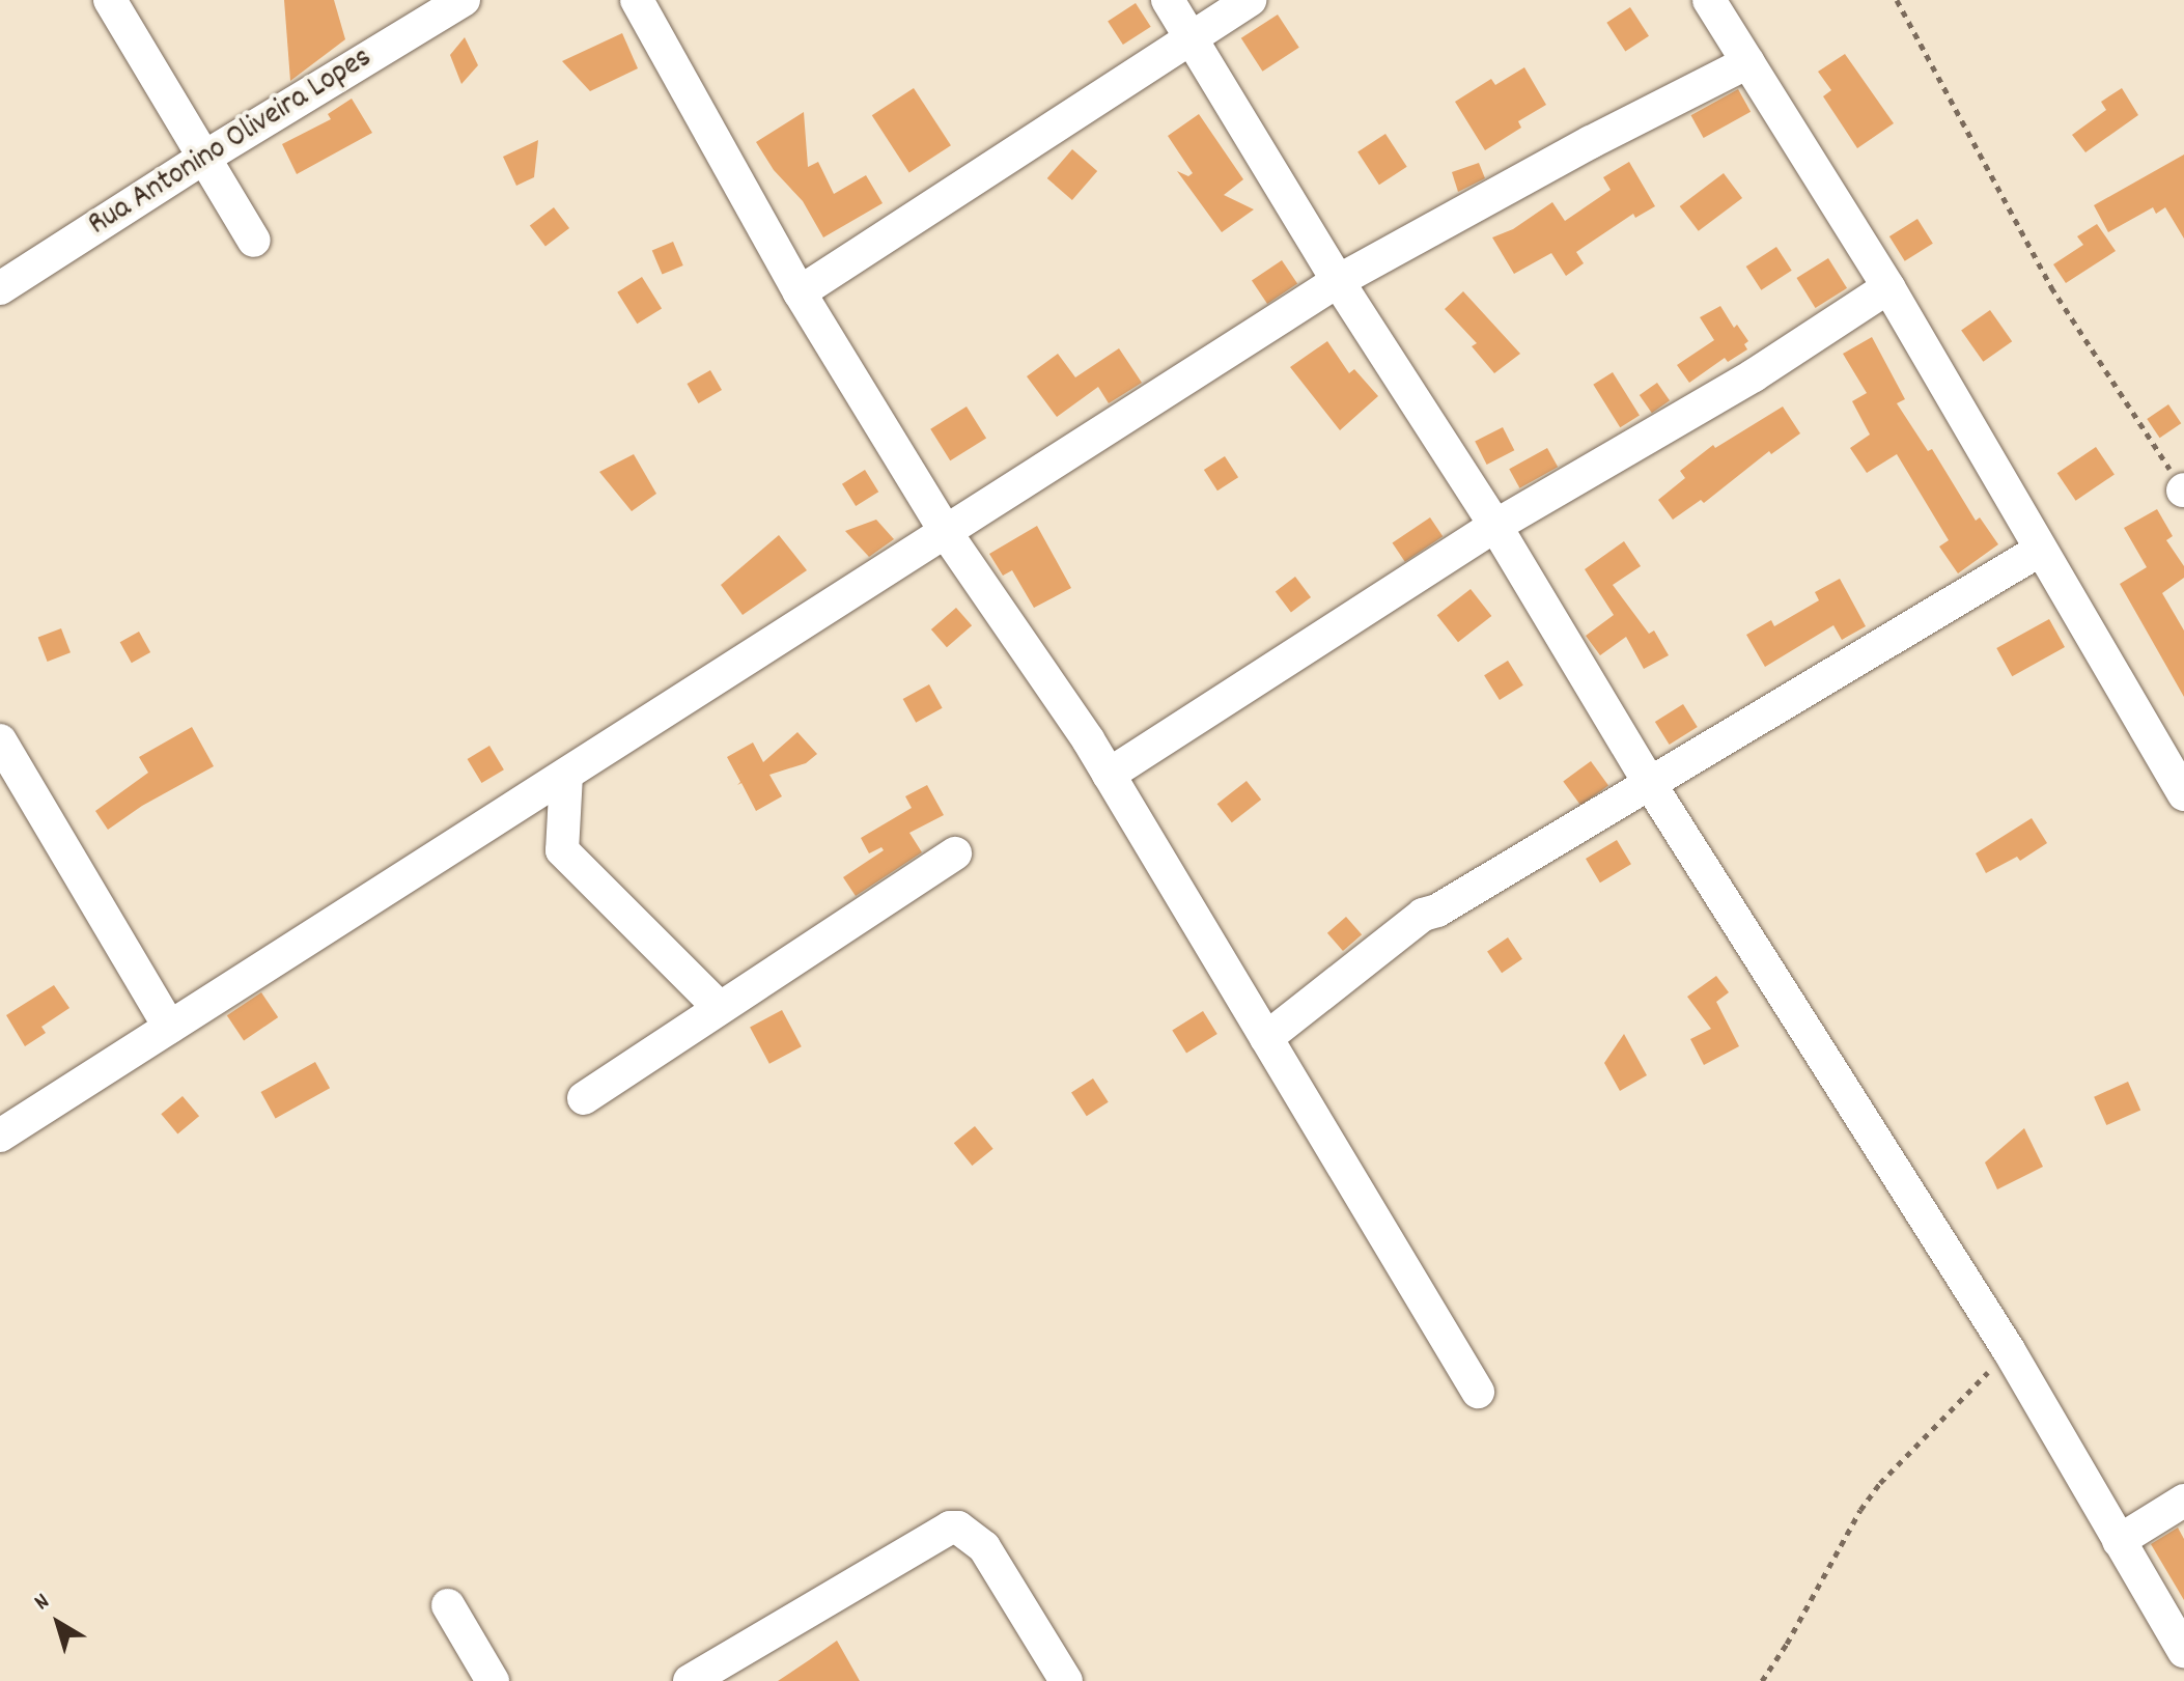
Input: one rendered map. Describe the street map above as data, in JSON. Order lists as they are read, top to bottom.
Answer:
{
  "streets": {
    "street": ["Rua Antonino Oliveira Lopes"]
  },
  "north": "top left"
}
